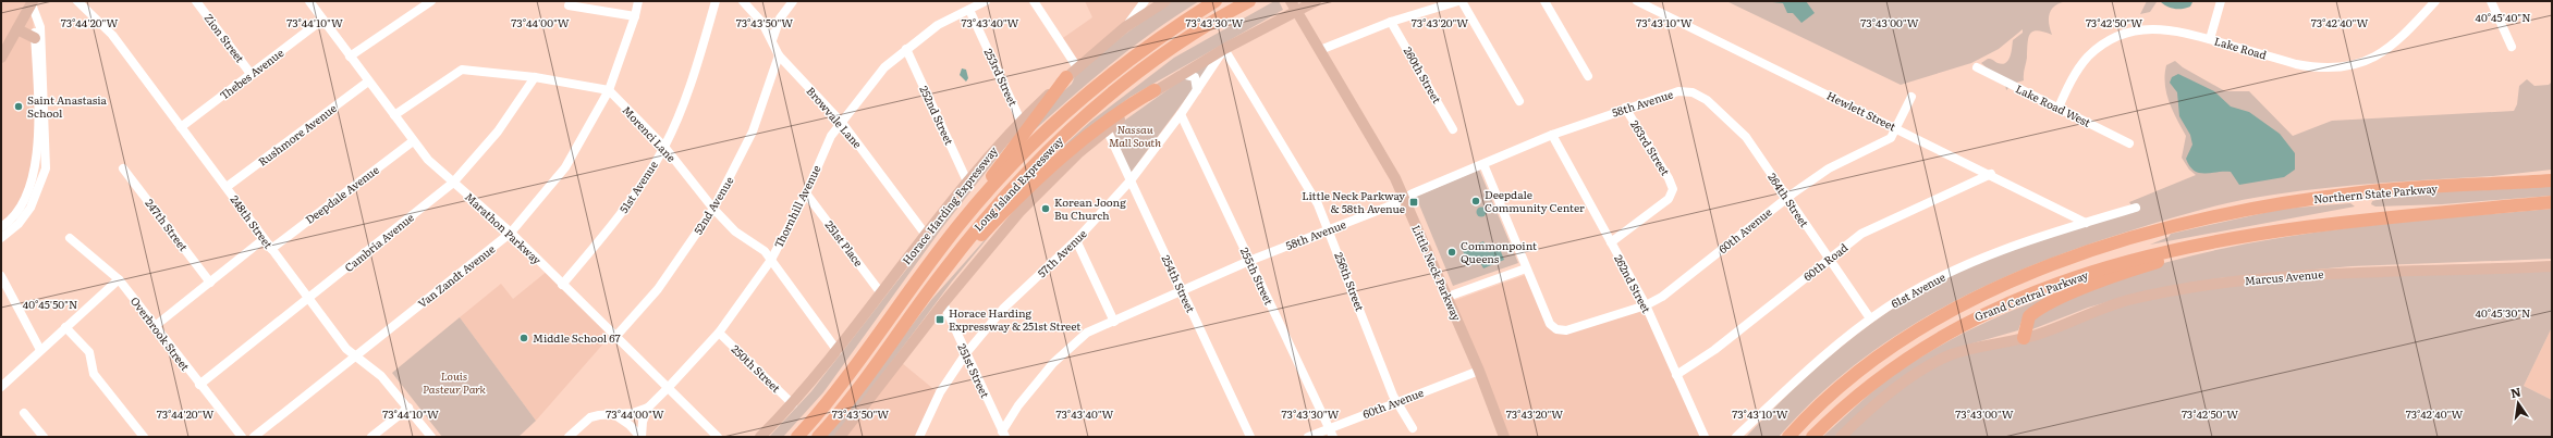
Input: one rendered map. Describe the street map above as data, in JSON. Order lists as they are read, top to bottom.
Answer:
{
  "streets": {
    "highway": ["Long Island Expressway", "Northern State Parkway", "Grand Central Parkway"],
    "main road": ["Horace Harding Expressway", "Little Neck Parkway", "Marcus Avenue"],
    "street": [
      "Zion Street",
      "Lake Road",
      "Thebes Avenue",
      "260th Street",
      "253rd Street",
      "58th Avenue",
      "Lake Road West",
      "Hewlett Street",
      "252nd Street",
      "Browvale Lane",
      "Morenci Lane",
      "Rushmore Avenue",
      "263rd Street",
      "51st Avenue",
      "Deepdale Avenue",
      "264th Street",
      "52nd Avenue",
      "Thornhill Avenue",
      "248th Street",
      "247th Street",
      "Marathon Parkway",
      "60th Avenue",
      "Cambria Avenue",
      "251st Place",
      "57th Avenue",
      "60th Road",
      "Van Zandt Avenue",
      "255th Street",
      "256th Street",
      "254th Street",
      "262nd Street",
      "61st Avenue",
      "Overbrook Street",
      "250th Street",
      "251st Street"
    ]
  },
  "crossings": [
    ["Zion Street", "Thebes Avenue"],
    ["Lake Road", "Lake Road West"],
    ["Thebes Avenue", "248th Street"],
    ["Thebes Avenue", "Marathon Parkway"],
    ["253rd Street", "Horace Harding Expressway"],
    ["253rd Street", "Thornhill Avenue"],
    ["58th Avenue", "263rd Street"],
    ["58th Avenue", "264th Street"],
    ["58th Avenue", "Little Neck Parkway"],
    ["58th Avenue", "255th Street"],
    ["58th Avenue", "256th Street"],
    ["58th Avenue", "254th Street"],
    ["58th Avenue", "262nd Street"],
    ["58th Avenue", "251st Street"],
    ["Hewlett Street", "60th Avenue"],
    ["Hewlett Street", "60th Road"],
    ["Hewlett Street", "61st Avenue"],
    ["252nd Street", "Horace Harding Expressway"],
    ["252nd Street", "Thornhill Avenue"],
    ["Browvale Lane", "52nd Avenue"],
    ["Browvale Lane", "Horace Harding Expressway"],
    ["Browvale Lane", "Thornhill Avenue"],
    ["Morenci Lane", "51st Avenue"],
    ["Morenci Lane", "52nd Avenue"],
    ["Morenci Lane", "Horace Harding Expressway"],
    ["Morenci Lane", "Thornhill Avenue"],
    ["Morenci Lane", "Van Zandt Avenue"],
    ["Rushmore Avenue", "248th Street"],
    ["Rushmore Avenue", "Marathon Parkway"],
    ["263rd Street", "262nd Street"],
    ["51st Avenue", "Marathon Parkway"],
    ["Northern State Parkway", "Grand Central Parkway"],
    ["Deepdale Avenue", "248th Street"],
    ["Deepdale Avenue", "Marathon Parkway"],
    ["264th Street", "60th Avenue"],
    ["264th Street", "60th Road"],
    ["264th Street", "61st Avenue"],
    ["52nd Avenue", "Marathon Parkway"],
    ["Horace Harding Expressway", "251st Place"],
    ["Horace Harding Expressway", "250th Street"],
    ["Thornhill Avenue", "Marathon Parkway"],
    ["Thornhill Avenue", "251st Place"],
    ["Thornhill Avenue", "250th Street"],
    ["248th Street", "Cambria Avenue"],
    ["248th Street", "Van Zandt Avenue"],
    ["Marathon Parkway", "Cambria Avenue"],
    ["Marathon Parkway", "Van Zandt Avenue"],
    ["60th Avenue", "Little Neck Parkway"],
    ["60th Avenue", "255th Street"],
    ["60th Avenue", "256th Street"],
    ["60th Avenue", "262nd Street"],
    ["Cambria Avenue", "Overbrook Street"],
    ["57th Avenue", "255th Street"],
    ["57th Avenue", "256th Street"],
    ["57th Avenue", "254th Street"],
    ["57th Avenue", "251st Street"],
    ["60th Road", "262nd Street"]
  ],
  "parks": ["Nassau Mall South", "Louis Pasteur Park"],
  "places": {
    "other": [
      "Saint Anastasia School",
      "Deepdale Community Center",
      "Korean Joong Bu Church",
      "Commonpoint Queens",
      "Middle School 67"
    ],
    "transit": ["Little Neck Parkway & 58th Avenue", "Horace Harding Expressway & 251st Street"]
  },
  "north": "top",
  "coordinates": [
    "40°45'40\"N",
    "73°44'20\"W",
    "73°44'10\"W",
    "73°44'00\"W",
    "73°43'50\"W",
    "73°43'40\"W",
    "73°43'30\"W",
    "73°43'20\"W",
    "73°43'10\"W",
    "73°43'00\"W",
    "73°42'50\"W",
    "73°42'40\"W",
    "40°45'50\"N",
    "40°45'30\"N"
  ]
}
